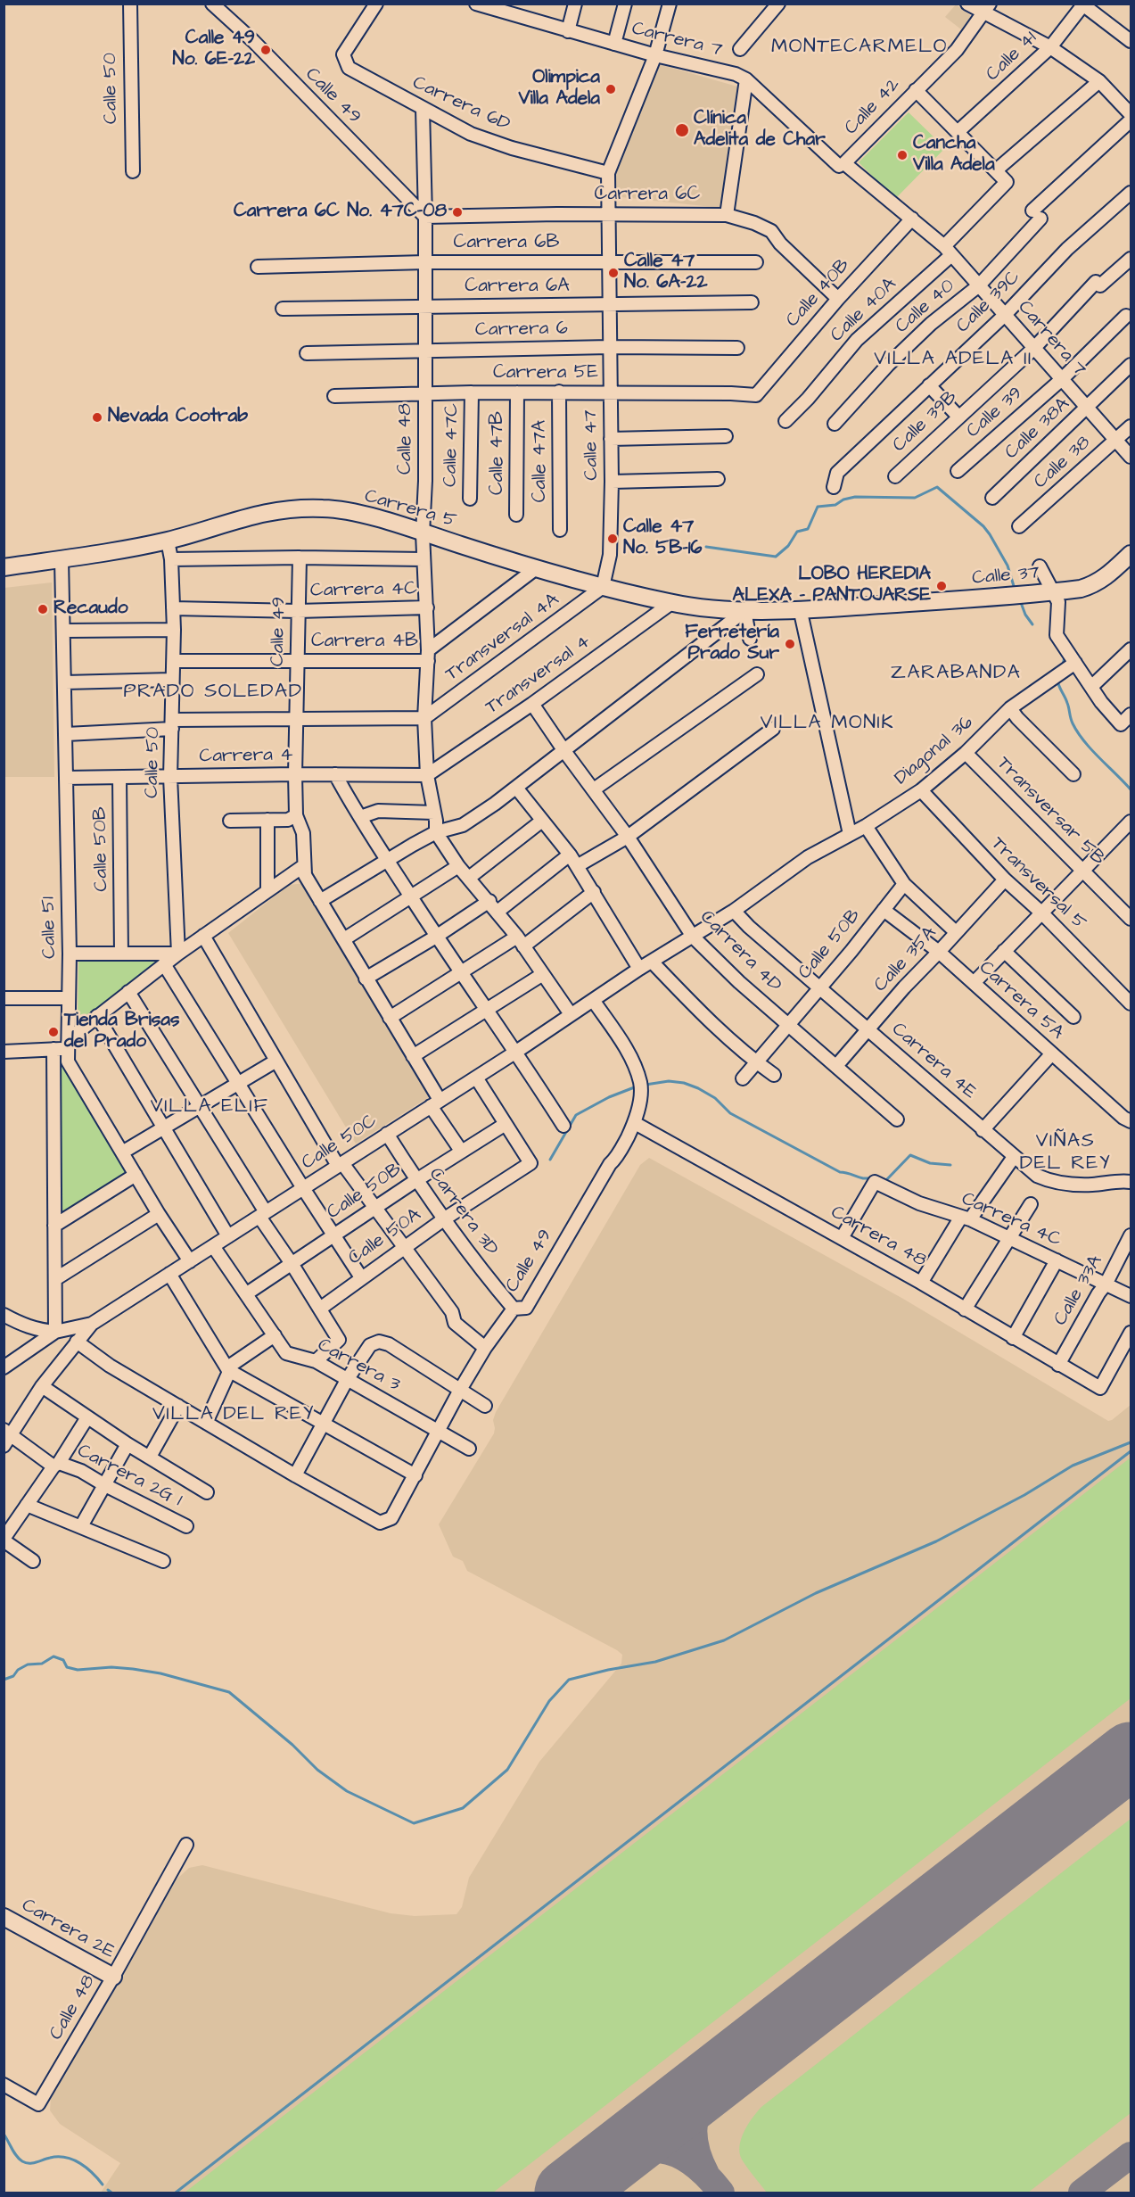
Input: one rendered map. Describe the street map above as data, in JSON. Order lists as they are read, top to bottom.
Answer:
{
  "streets": {
    "main road": ["Carrera 5", "Calle 37", "Carrera 2E"],
    "street": [
      "Carrera 7",
      "Calle 41",
      "Calle 50",
      "Calle 49",
      "Carrera 6D",
      "Calle 42",
      "Carrera 6C",
      "Carrera 6B",
      "Carrera 6A",
      "Calle 40B",
      "Calle 39C",
      "Calle 40",
      "Calle 40A",
      "Carrera 6",
      "Carrera 5E",
      "Calle 39",
      "Calle 39B",
      "Calle 38A",
      "Calle 48",
      "Calle 47C",
      "Calle 47",
      "Calle 47B",
      "Calle 47A",
      "Calle 38",
      "Carrera 4C",
      "Transversal 4A",
      "Carrera 4B",
      "Transversal 4",
      "Diagonal 36",
      "Carrera 4",
      "Transversar 5B",
      "Calle 50B",
      "Transversal 5",
      "Calle 51",
      "Carrera 4D",
      "Calle 35A",
      "Carrera 5A",
      "Carrera 4E",
      "Calle 50C",
      "Carrera 3D",
      "Calle 50A",
      "Carrera 48",
      "Calle 33A",
      "Carrera 3",
      "Carrera 2G 1"
    ]
  },
  "crossings": [
    ["Carrera 7", "Calle 42"],
    ["Carrera 7", "Calle 40B"],
    ["Carrera 7", "Calle 39C"],
    ["Carrera 7", "Calle 40"],
    ["Carrera 7", "Calle 40A"],
    ["Carrera 7", "Calle 39"],
    ["Carrera 7", "Calle 39B"],
    ["Carrera 7", "Calle 38A"],
    ["Carrera 7", "Calle 38"],
    ["Calle 50", "Carrera 5"],
    ["Calle 50", "Carrera 4C"],
    ["Calle 50", "Carrera 4B"],
    ["Calle 50", "Carrera 4"],
    ["Calle 49", "Carrera 6C"],
    ["Calle 49", "Calle 48"],
    ["Calle 49", "Carrera 4C"],
    ["Calle 49", "Carrera 4B"],
    ["Calle 49", "Carrera 4"],
    ["Calle 49", "Calle 50C"],
    ["Calle 49", "Carrera 3D"],
    ["Calle 49", "Carrera 48"],
    ["Calle 49", "Carrera 3"],
    ["Carrera 6D", "Calle 48"],
    ["Carrera 6D", "Calle 47"],
    ["Carrera 6C", "Calle 40B"],
    ["Carrera 6C", "Calle 48"],
    ["Carrera 6C", "Calle 47"],
    ["Carrera 6B", "Calle 48"],
    ["Carrera 6B", "Calle 47"],
    ["Carrera 6A", "Calle 48"],
    ["Carrera 6A", "Calle 47"],
    ["Calle 40B", "Carrera 5E"],
    ["Carrera 6", "Calle 48"],
    ["Carrera 6", "Calle 47"],
    ["Carrera 5E", "Calle 48"],
    ["Carrera 5E", "Calle 47C"],
    ["Carrera 5E", "Calle 47"],
    ["Carrera 5E", "Calle 47B"],
    ["Carrera 5E", "Calle 47A"],
    ["Calle 48", "Carrera 5"],
    ["Calle 48", "Carrera 4C"],
    ["Calle 48", "Transversal 4A"],
    ["Calle 48", "Carrera 4B"],
    ["Calle 48", "Transversal 4"],
    ["Calle 48", "Carrera 4"],
    ["Calle 48", "Carrera 2E"],
    ["Calle 47", "Carrera 5"],
    ["Calle 47", "Transversal 4A"],
    ["Carrera 5", "Calle 37"],
    ["Carrera 5", "Transversal 4A"],
    ["Carrera 5", "Transversal 4"],
    ["Carrera 5", "Calle 51"],
    ["Carrera 4C", "Carrera 48"],
    ["Carrera 4C", "Calle 33A"],
    ["Transversal 4", "Carrera 4"],
    ["Transversal 4", "Carrera 4D"],
    ["Diagonal 36", "Transversar 5B"],
    ["Diagonal 36", "Transversal 5"],
    ["Diagonal 36", "Carrera 4E"],
    ["Diagonal 36", "Calle 50C"],
    ["Carrera 4", "Calle 50B"],
    ["Carrera 4", "Calle 51"],
    ["Calle 50B", "Carrera 4D"],
    ["Calle 50B", "Carrera 5A"],
    ["Calle 50B", "Carrera 4E"],
    ["Calle 50B", "Carrera 3D"],
    ["Calle 50B", "Calle 50A"],
    ["Calle 50B", "Carrera 3"],
    ["Transversal 5", "Calle 35A"],
    ["Calle 51", "Calle 50C"],
    ["Carrera 4D", "Calle 35A"],
    ["Carrera 4D", "Calle 50C"],
    ["Calle 35A", "Carrera 5A"],
    ["Calle 35A", "Carrera 4E"],
    ["Carrera 4E", "Calle 50C"],
    ["Calle 50C", "Carrera 3D"],
    ["Calle 50C", "Carrera 3"],
    ["Calle 50C", "Carrera 2G 1"],
    ["Carrera 3D", "Calle 50A"],
    ["Carrera 48", "Calle 33A"]
  ],
  "districts": [
    "MONTECARMELO",
    "VILLA ADELA II",
    "ZARABANDA",
    "PRADO SOLEDAD",
    "VILLA MONIK",
    "VILLA ELIF",
    "VIÑAS DEL REY",
    "VILLA DEL REY"
  ],
  "places": [
    "Calle 49 No. 6E-22",
    "Olimpica Villa Adela",
    "Clínica Adelita de Char",
    "Cancha Villa Adela",
    "Carrera 6C No. 47C-08",
    "Calle 47 No. 6A-22",
    "Nevada Cootrab",
    "Calle 47 No. 5B-16",
    "LOBO HEREDIA ALEXA - PANTOJARSE",
    "Recaudo",
    "Ferretería Prado Sur",
    "Tienda Brisas del Prado"
  ]
}
